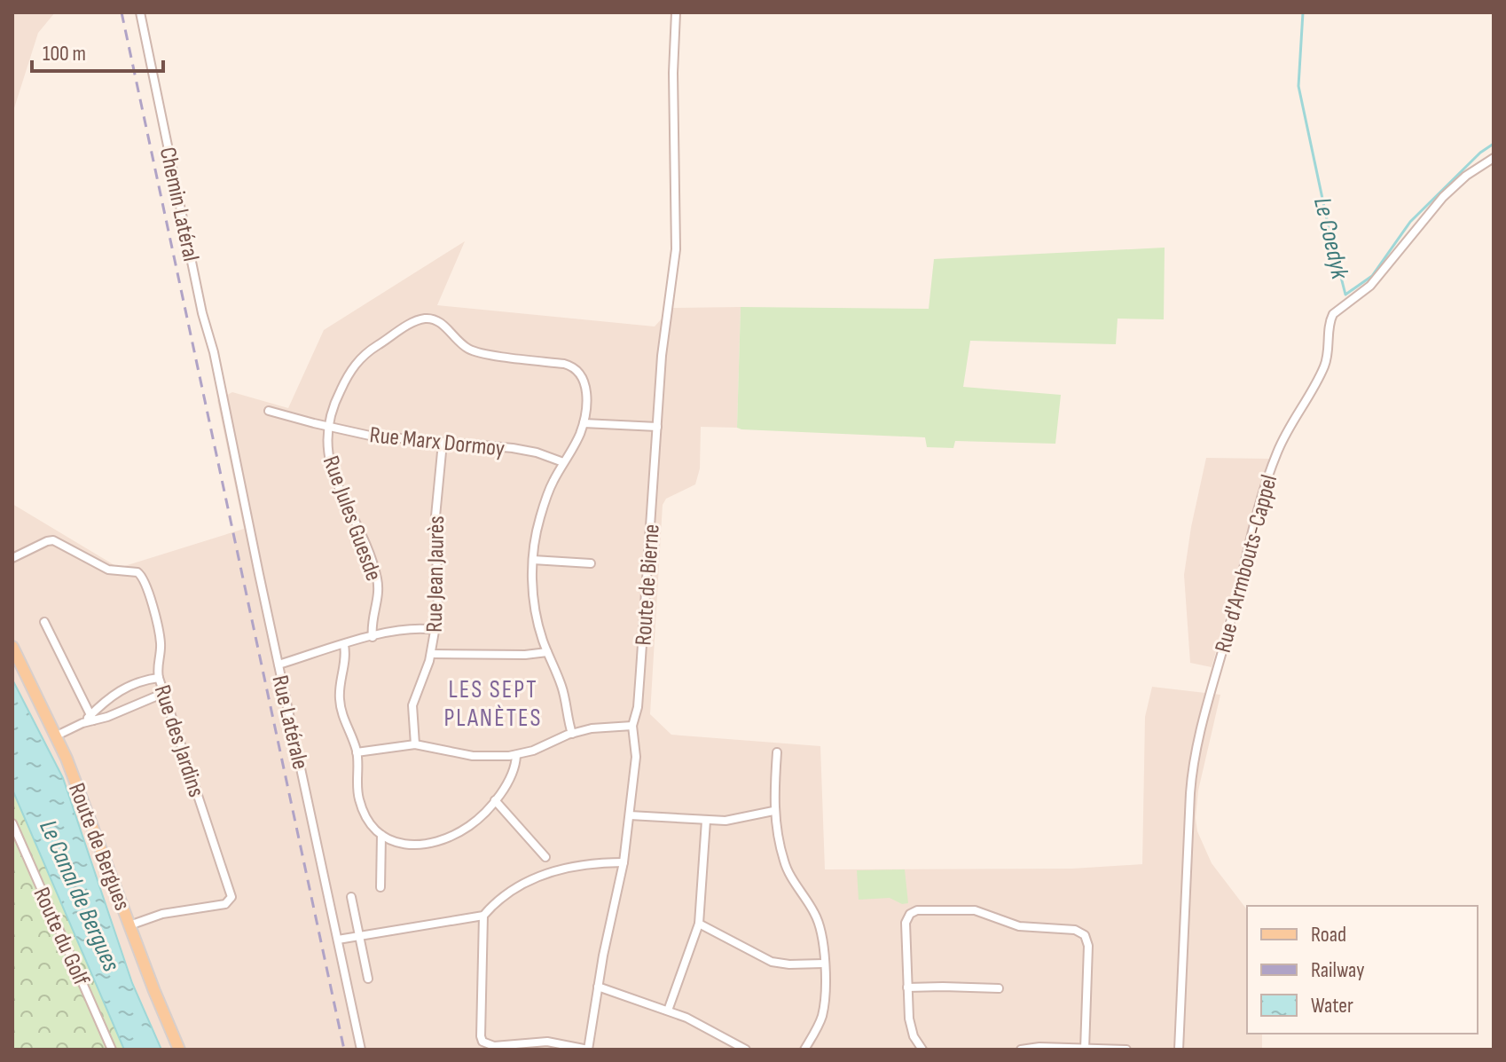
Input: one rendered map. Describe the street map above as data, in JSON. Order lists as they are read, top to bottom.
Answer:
{
  "streets": {
    "main road": ["Route de Bergues"],
    "street": [
      "Chemin Latéral",
      "Rue Marx Dormoy",
      "Rue Jules Guesde",
      "Rue d'Armbouts-Cappel",
      "Rue Jean Jaurès",
      "Route de Bierne",
      "Rue Latérale",
      "Rue des Jardins",
      "Route du Golf"
    ]
  },
  "crossings": [
    ["Chemin Latéral", "Rue Latérale"],
    ["Rue Marx Dormoy", "Rue Jules Guesde"],
    ["Rue Marx Dormoy", "Rue Jean Jaurès"],
    ["Rue des Jardins", "Route de Bergues"]
  ],
  "districts": ["LES SEPT PLANÈTES"],
  "water": ["Le Coedyk", "Le Canal de Bergues"],
  "legend": ["Road", "Railway", "Water"],
  "scale_bar": "100 m"
}
